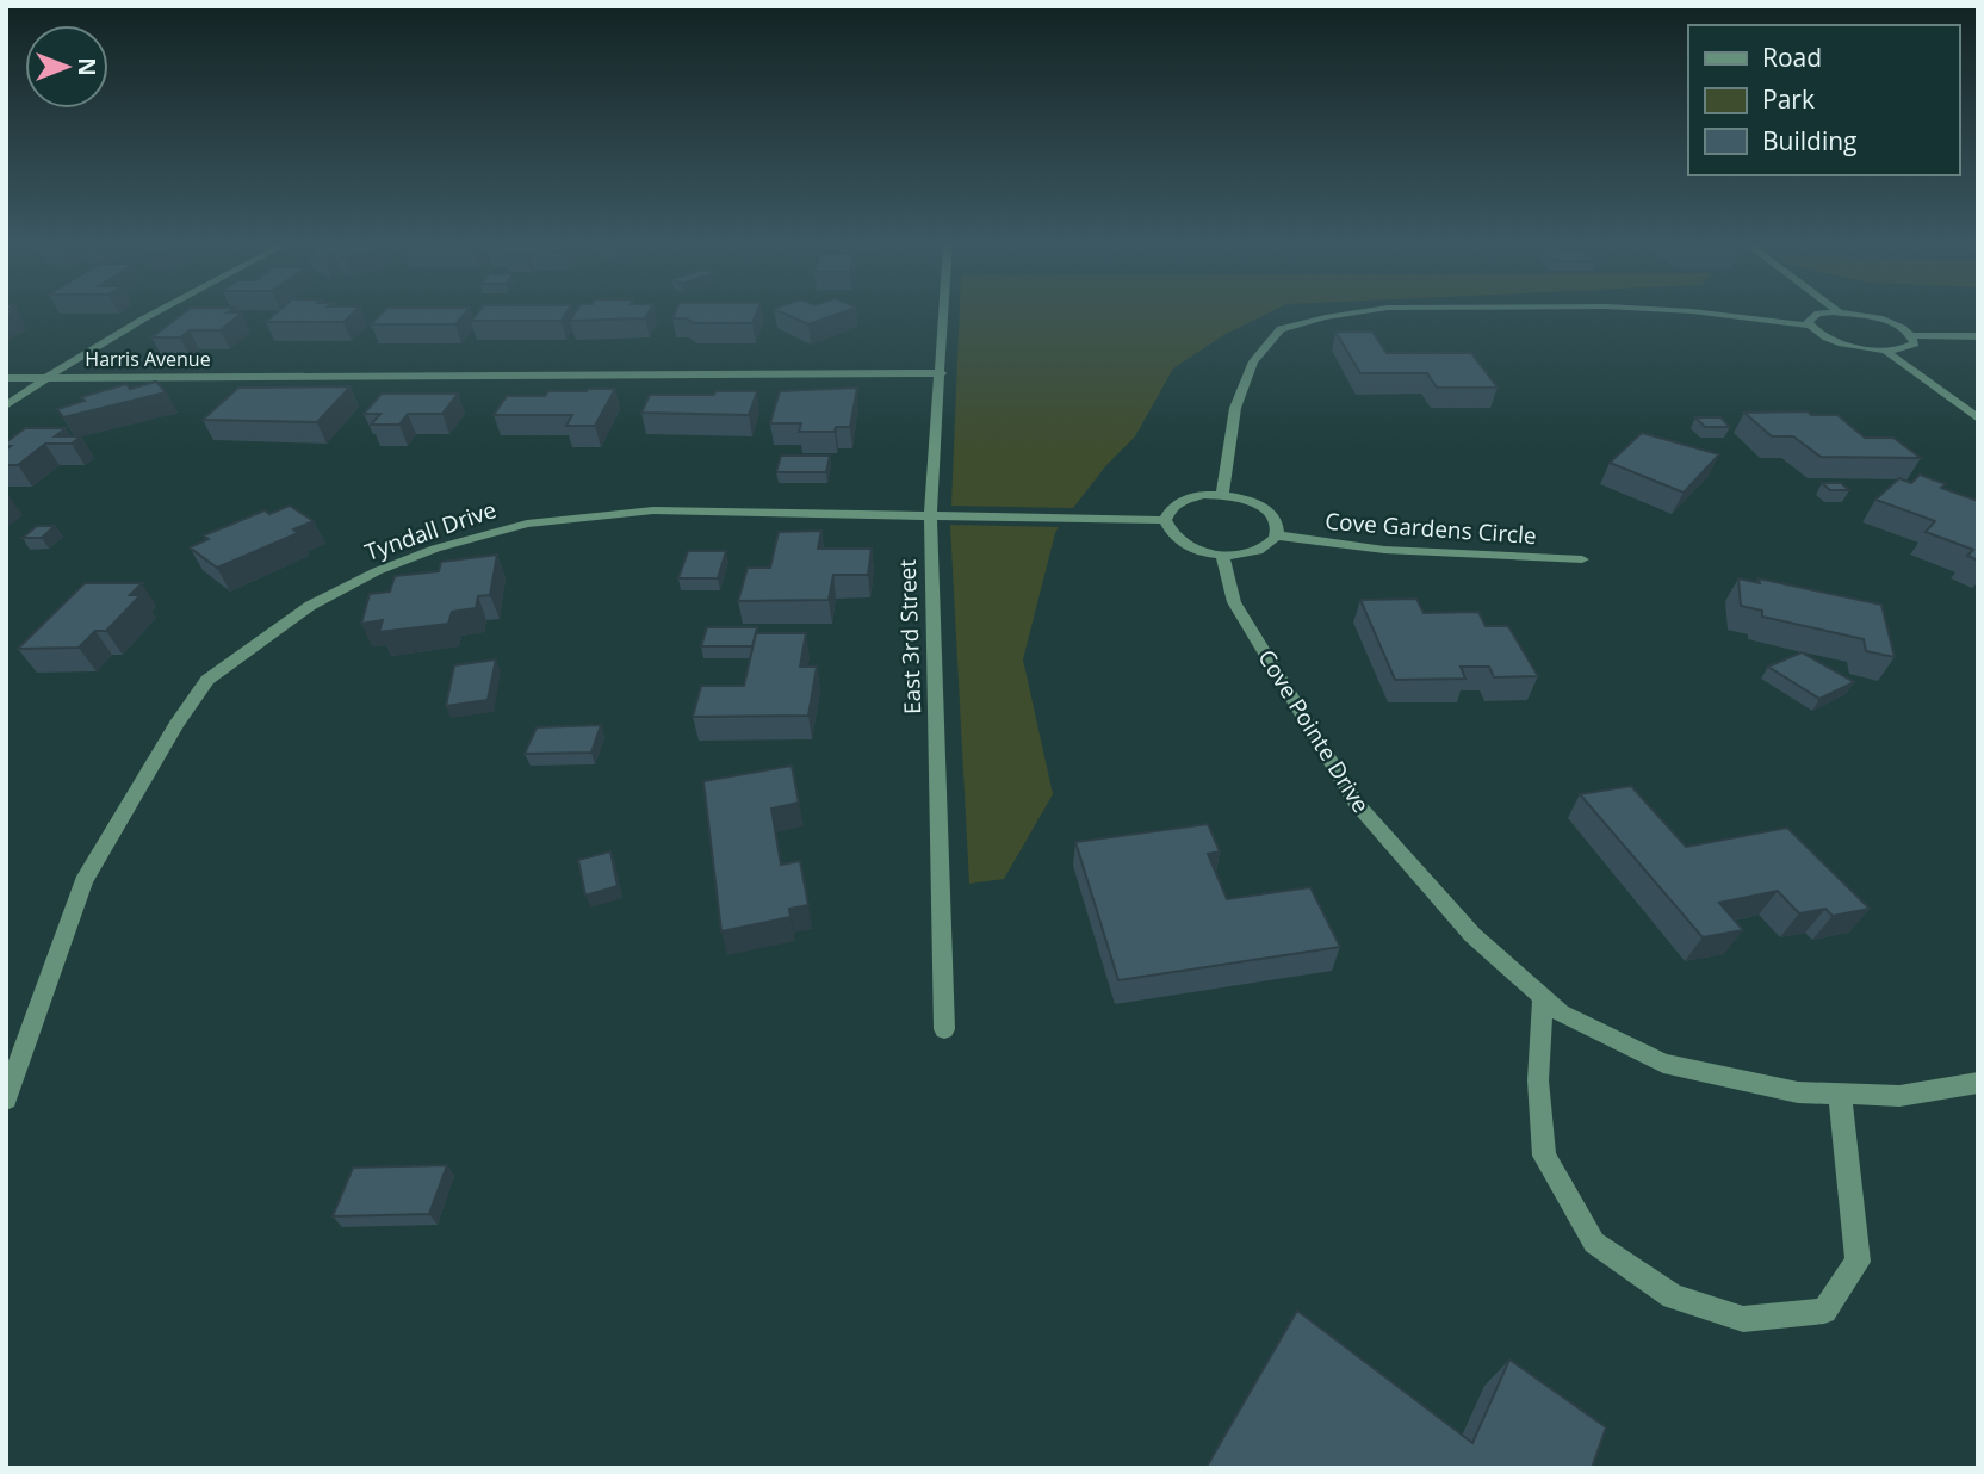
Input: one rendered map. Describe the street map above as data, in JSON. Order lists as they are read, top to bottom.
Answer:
{
  "streets": {
    "street": [
      "Harris Avenue",
      "Cove Gardens Circle",
      "Tyndall Drive",
      "East 3rd Street",
      "Cove Pointe Drive"
    ]
  },
  "crossings": [
    ["Harris Avenue", "East 3rd Street"],
    ["Tyndall Drive", "East 3rd Street"]
  ],
  "legend": ["Road", "Park", "Building"],
  "north": "right"
}
